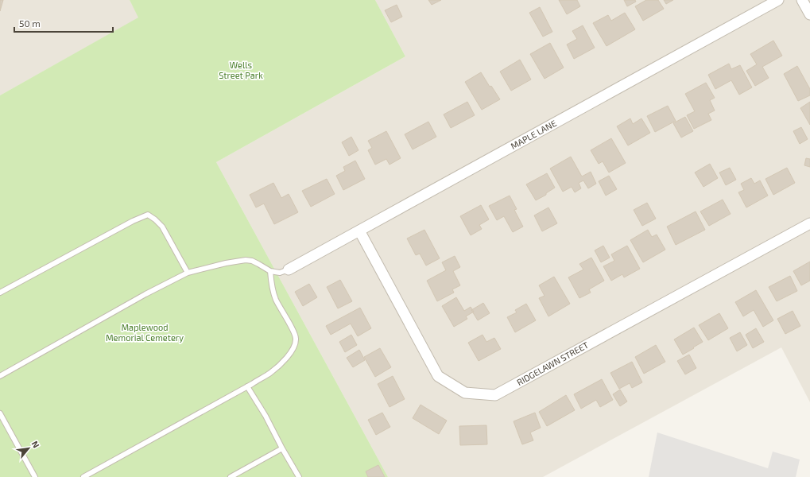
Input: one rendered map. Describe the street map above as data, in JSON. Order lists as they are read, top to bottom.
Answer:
{
  "streets": {
    "street": ["MAPLE LANE", "RIDGELAWN STREET"]
  },
  "crossings": [
    ["MAPLE LANE", "RIDGELAWN STREET"]
  ],
  "parks": ["Wells Street Park", "Maplewood Memorial Cemetery"],
  "scale_bar": "50 m",
  "north": "top right"
}
